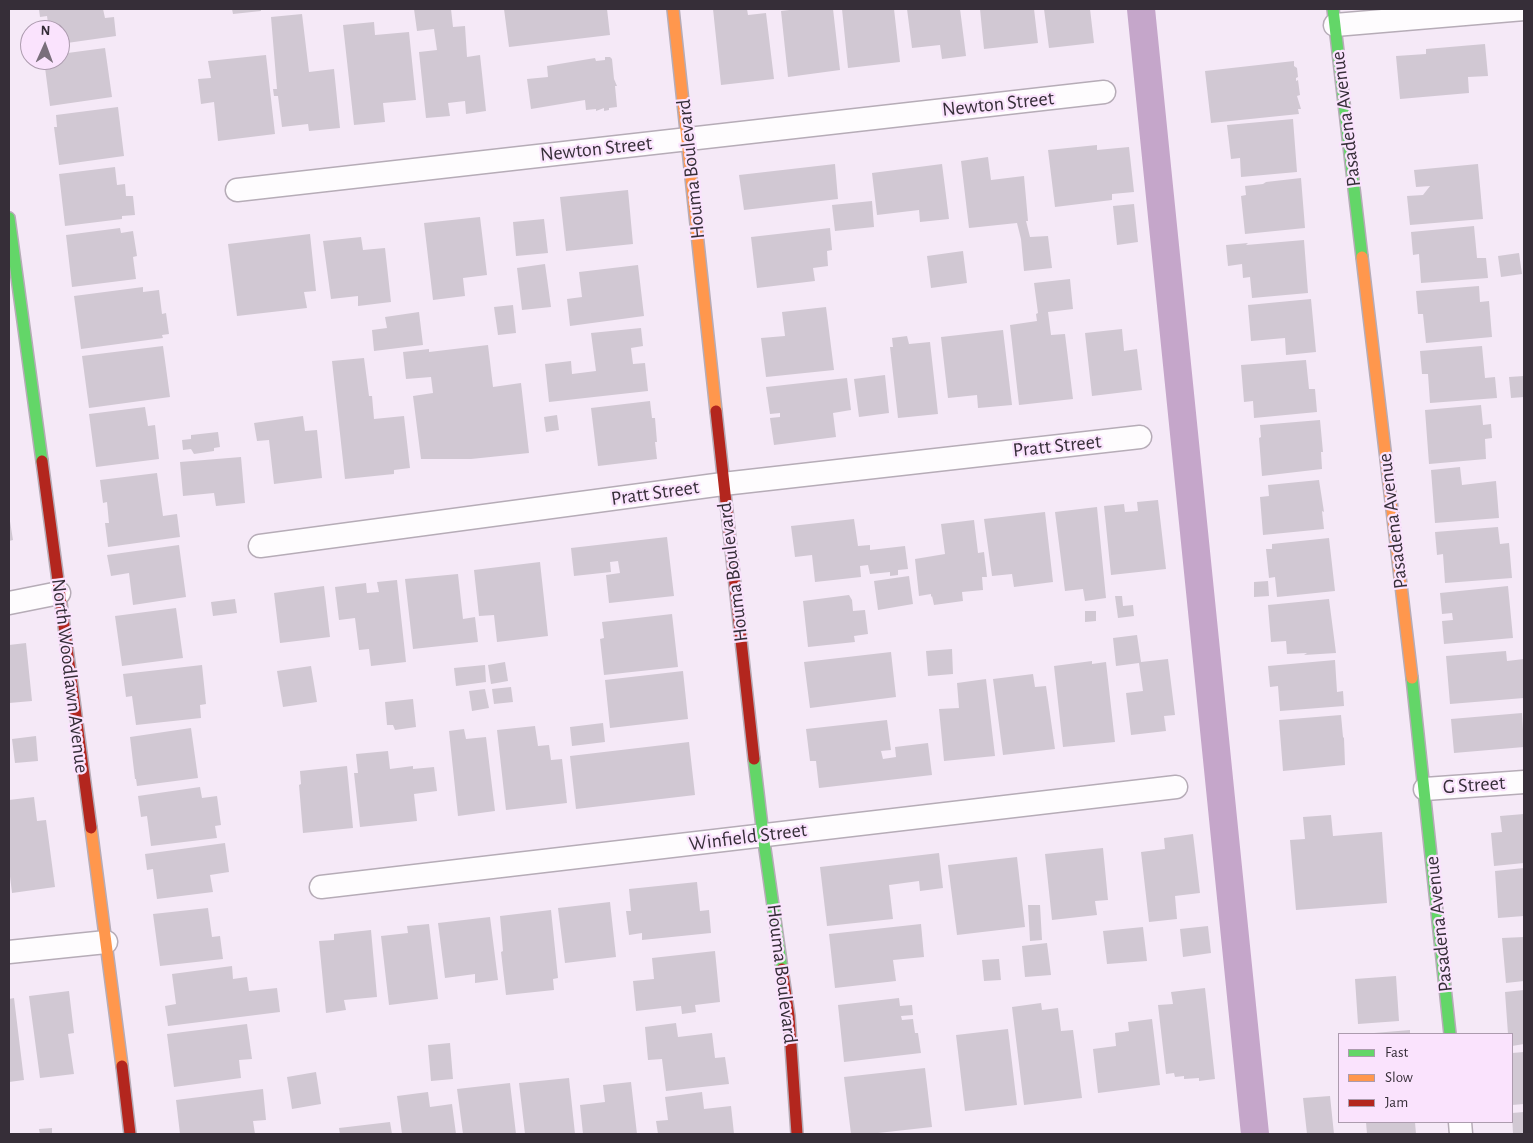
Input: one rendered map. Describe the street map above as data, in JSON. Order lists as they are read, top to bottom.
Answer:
{
  "streets": {
    "street": [
      "Newton Street",
      "Pasadena Avenue",
      "Houma Boulevard",
      "Pratt Street",
      "North Woodlawn Avenue",
      "G Street",
      "Winfield Street"
    ]
  },
  "crossings": [
    ["Newton Street", "Houma Boulevard"],
    ["Pasadena Avenue", "G Street"],
    ["Houma Boulevard", "Pratt Street"],
    ["Houma Boulevard", "Winfield Street"]
  ],
  "legend": ["Fast", "Slow", "Jam"],
  "north": "top"
}
